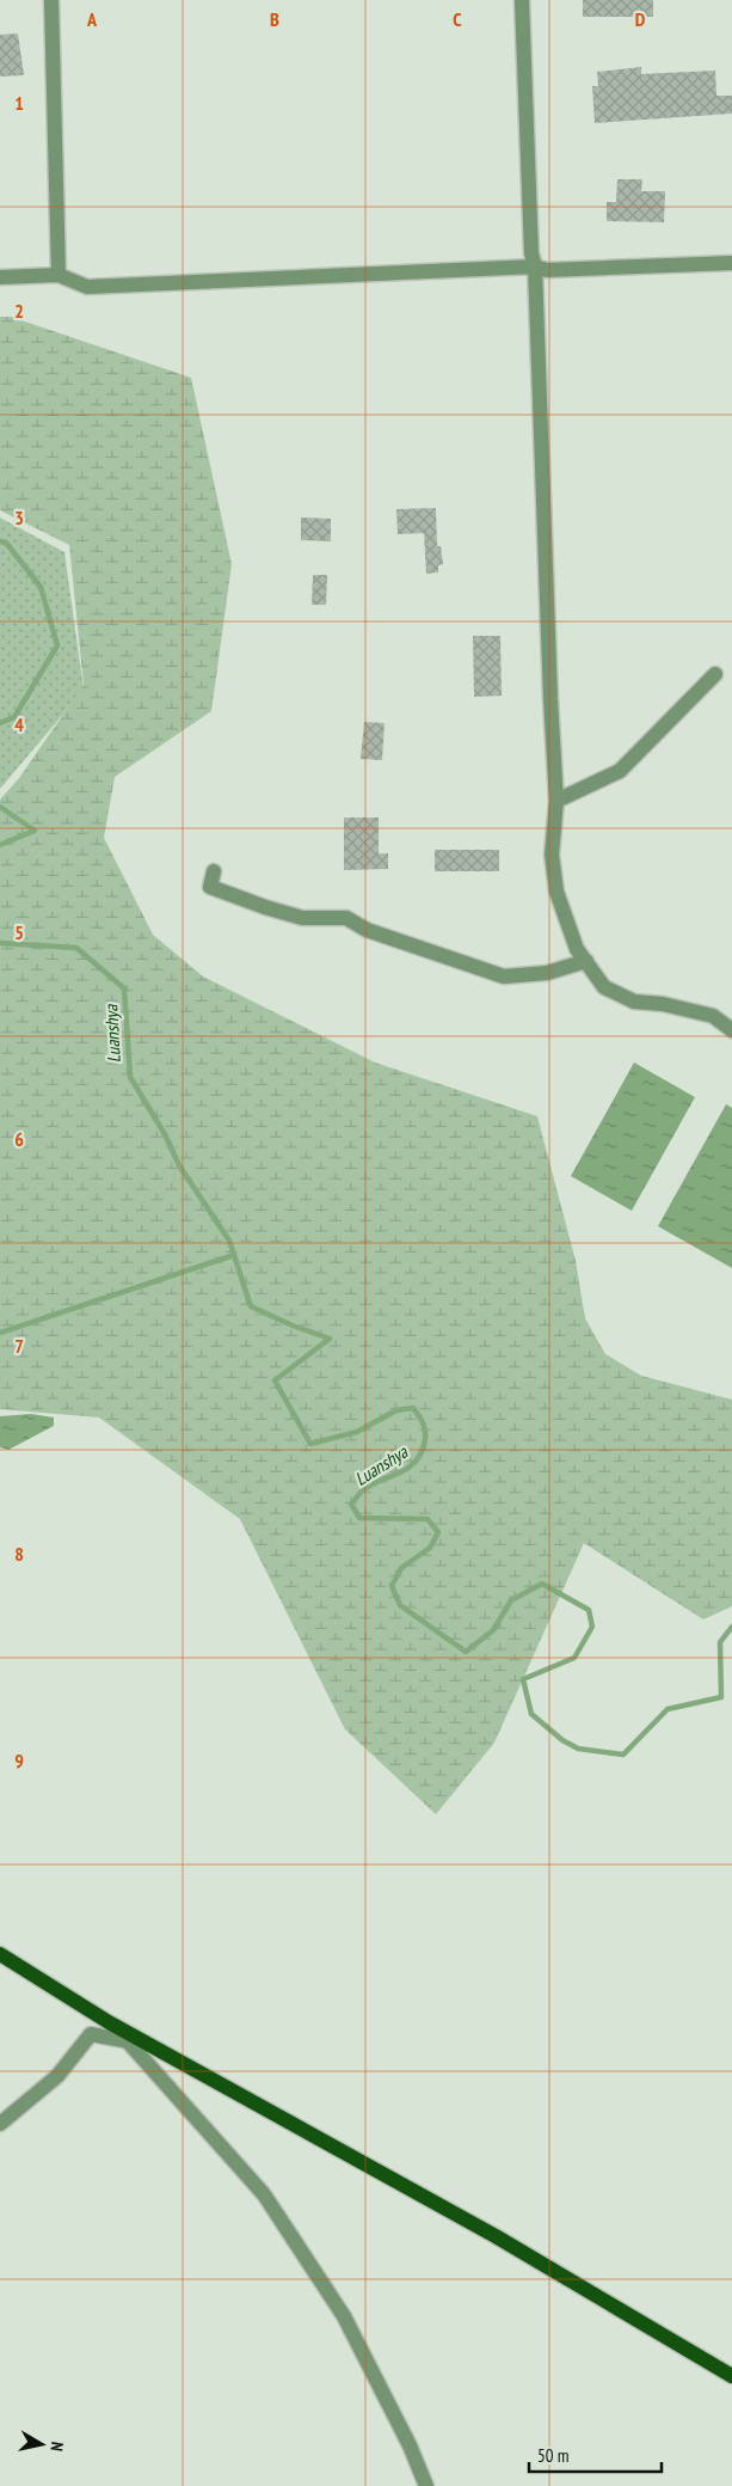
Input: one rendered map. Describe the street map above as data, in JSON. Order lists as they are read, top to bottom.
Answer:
{
  "water": ["Luanshya"],
  "scale_bar": "50 m",
  "north": "right",
  "grid": {
    "columns": [
      "A",
      "B",
      "C",
      "D"
    ],
    "rows": [
      "1",
      "2",
      "3",
      "4",
      "5",
      "6",
      "7",
      "8",
      "9"
    ]
  }
}
